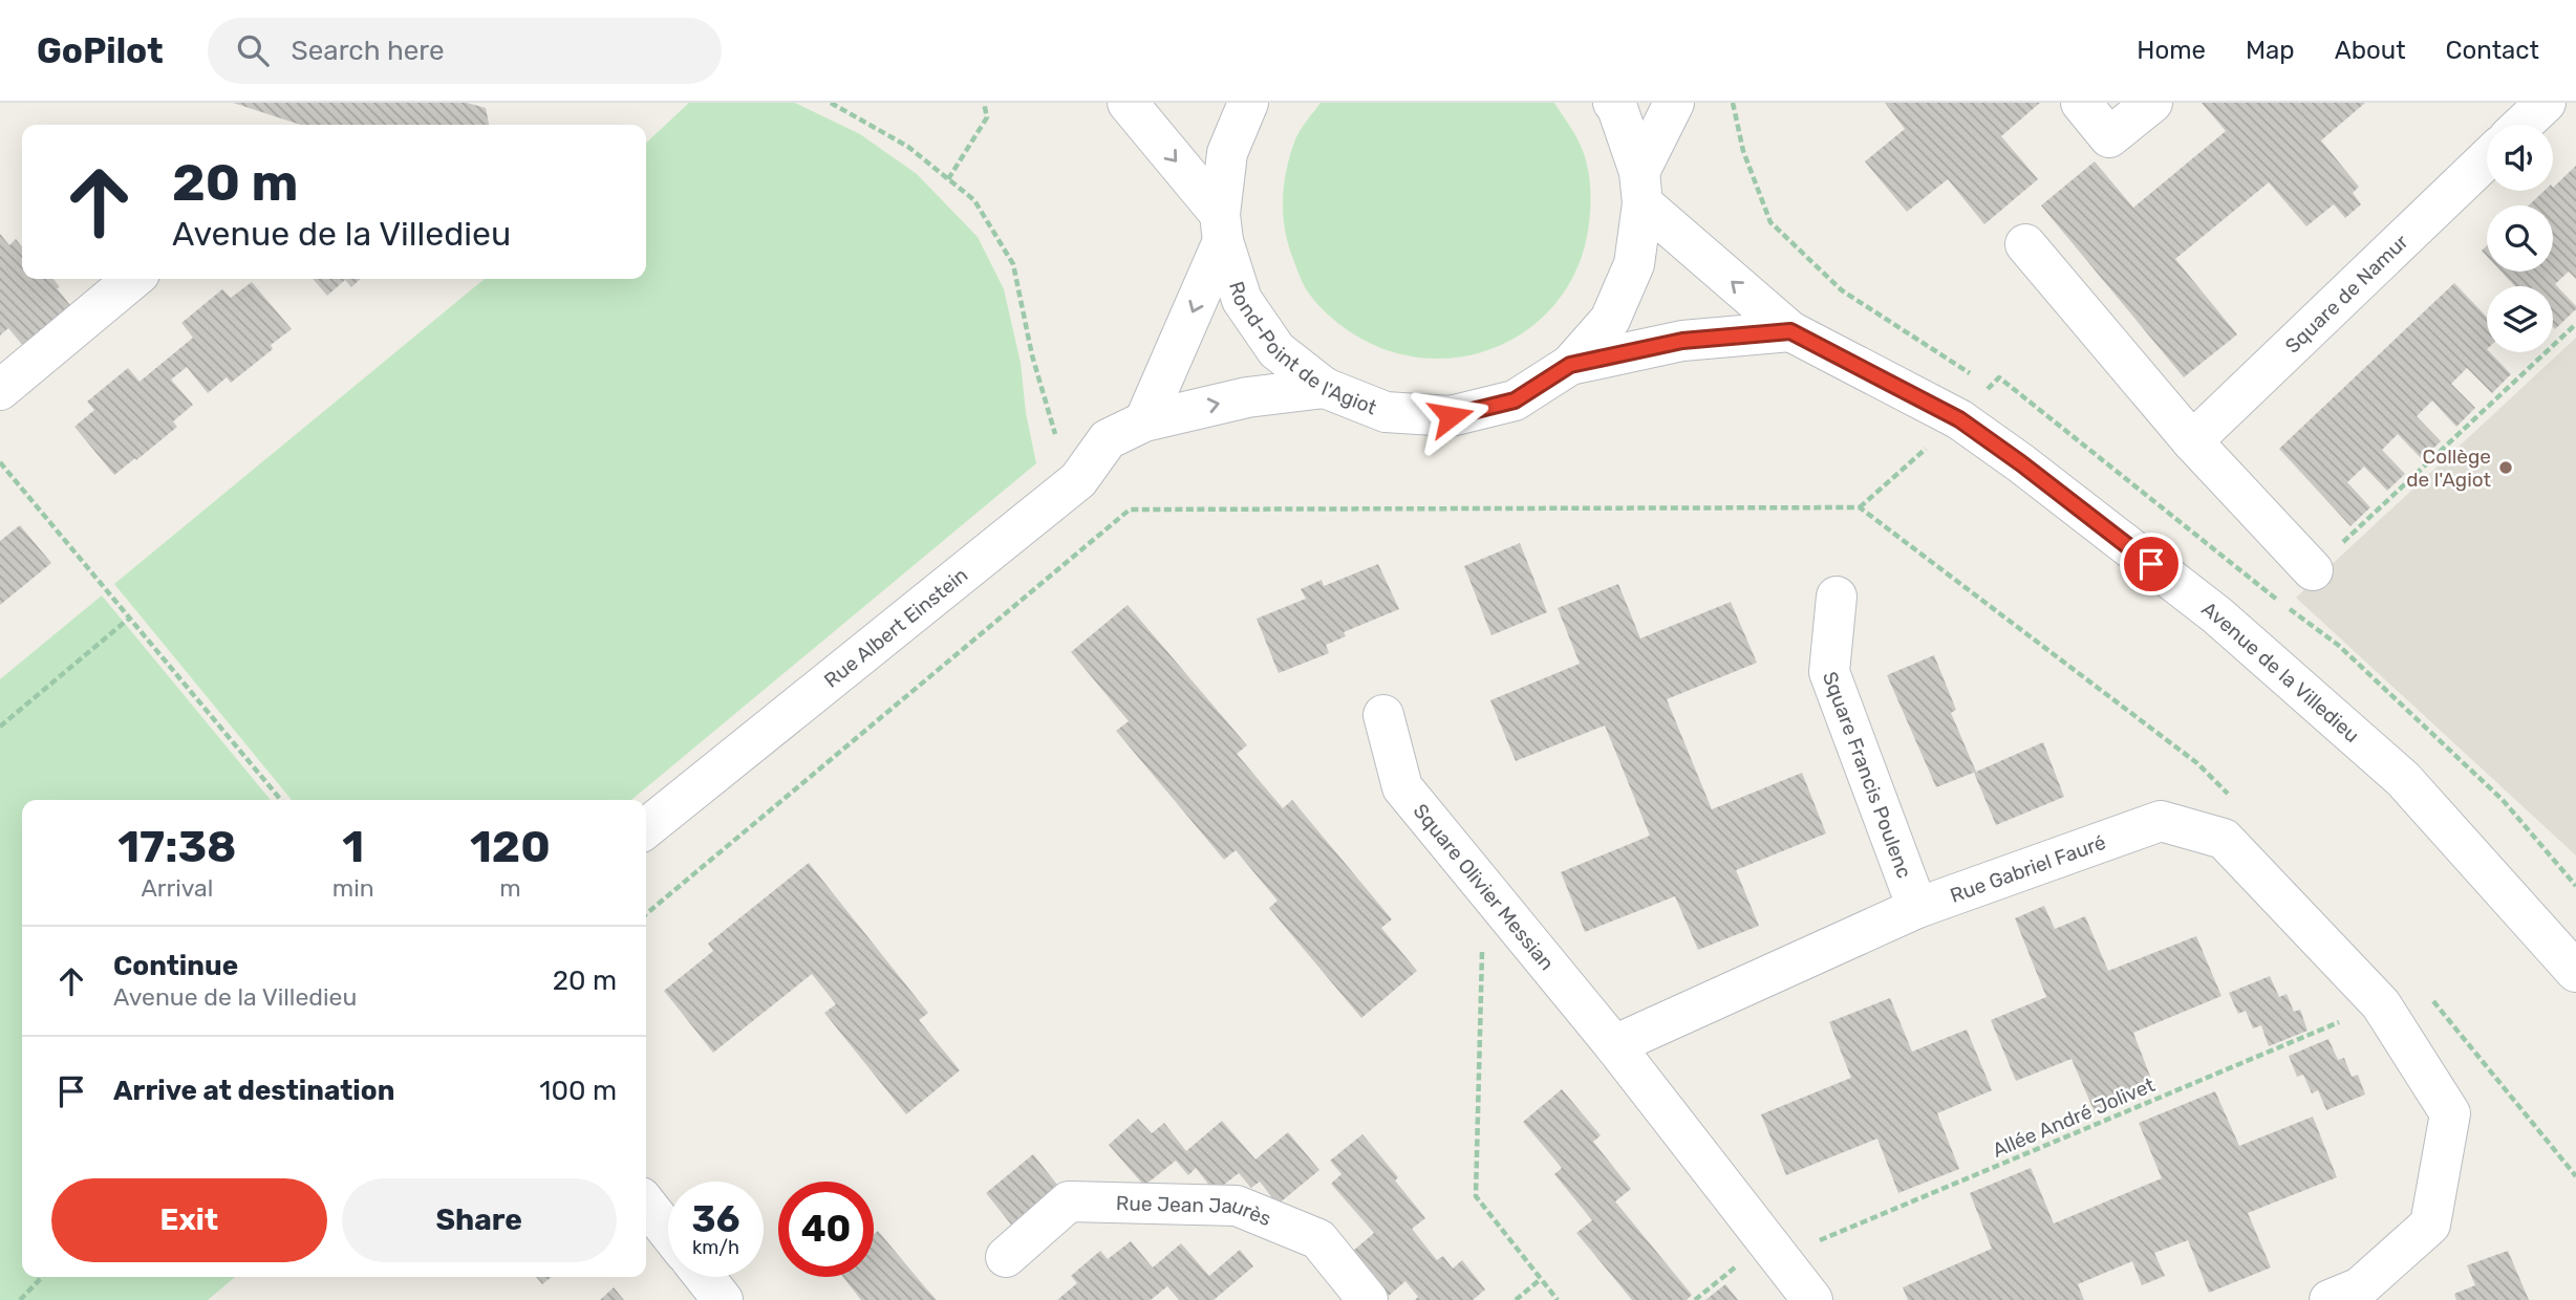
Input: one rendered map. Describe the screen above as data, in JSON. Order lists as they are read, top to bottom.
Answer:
{
  "streets": {
    "street": [
      "Square de Namur",
      "Rond-Point de l'Agiot",
      "Rue Albert Einstein",
      "Avenue de la Villedieu",
      "Square Francis Poulenc",
      "Rue Gabriel Fauré",
      "Square Olivier Messian",
      "Rue Jean Jaurès"
    ],
    "path": ["Allée André Jolivet"]
  },
  "crossings": [
    ["Rond-Point de l'Agiot", "Rue Albert Einstein"],
    ["Rond-Point de l'Agiot", "Avenue de la Villedieu"],
    ["Square Francis Poulenc", "Rue Gabriel Fauré"],
    ["Rue Gabriel Fauré", "Square Olivier Messian"],
    ["Rue Gabriel Fauré", "Allée André Jolivet"]
  ],
  "places": ["Collège de l'Agiot"],
  "page": {
    "header": "GoPilot",
    "search": "Search here",
    "nav": [
      "Home",
      "Map",
      "About",
      "Contact"
    ],
    "turn": ["20 m", "Avenue de la Villedieu"],
    "eta": [
      "17:38",
      "Arrival",
      "1",
      "min",
      "120",
      "m"
    ],
    "list": [
      {
        "name": "Continue",
        "note": "Avenue de la Villedieu",
        "value": "20 m"
      },
      {
        "name": "Arrive at destination",
        "value": "100 m"
      }
    ],
    "buttons": ["Exit", "Share"],
    "speed": "36 km/h",
    "limit": "40"
  }
}
